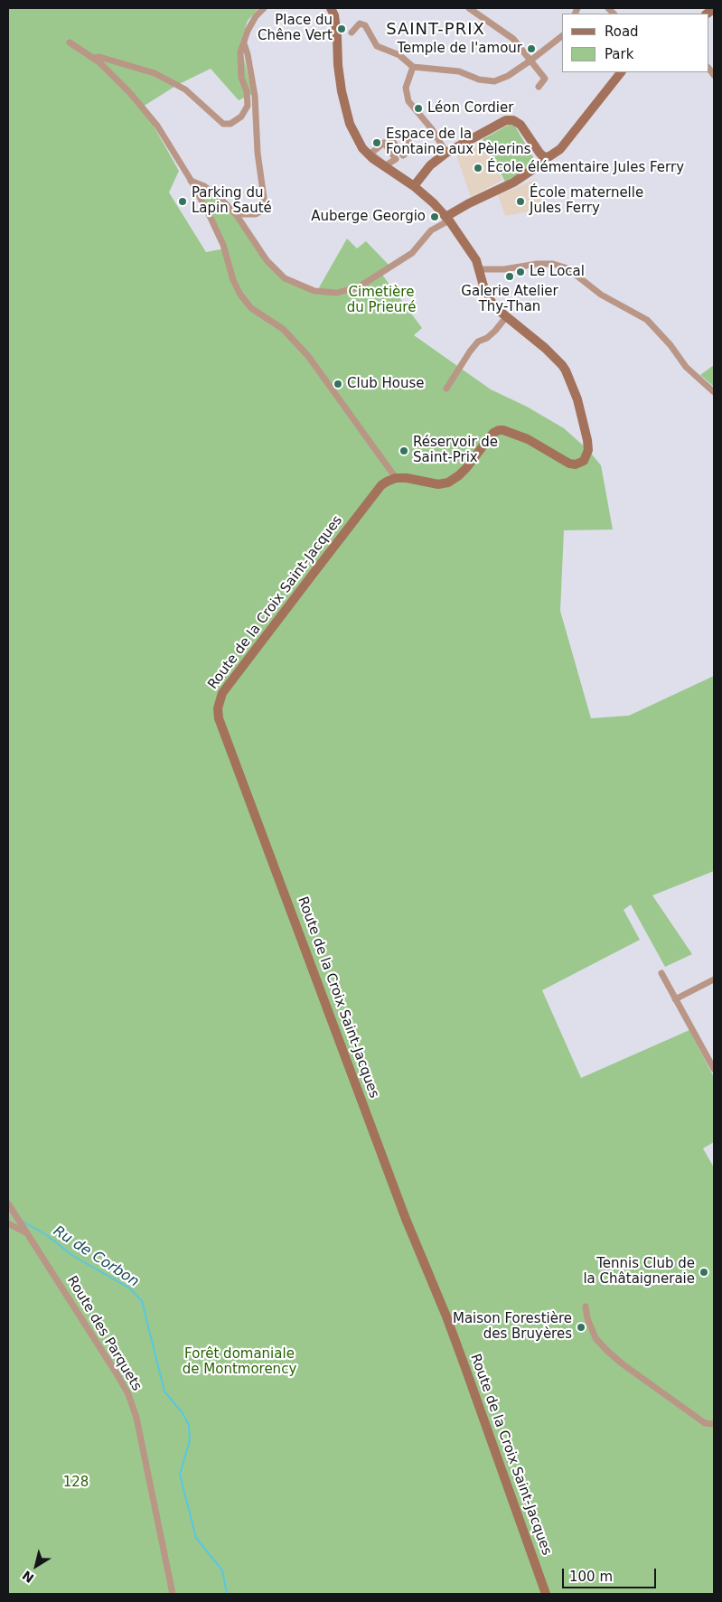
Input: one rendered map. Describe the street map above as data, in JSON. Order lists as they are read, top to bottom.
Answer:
{
  "streets": {
    "street": ["Route de la Croix Saint-Jacques", "Route des Parquets"]
  },
  "districts": ["SAINT-PRIX"],
  "water": ["Ru de Corbon"],
  "parks": ["Cimetière du Prieuré", "Forêt domaniale de Montmorency", "128"],
  "places": [
    "Place du Chêne Vert",
    "Temple de l'amour",
    "Léon Cordier",
    "Espace de la Fontaine aux Pèlerins",
    "École élémentaire Jules Ferry",
    "Parking du Lapin Sauté",
    "École maternelle Jules Ferry",
    "Auberge Georgio",
    "Le Local",
    "Galerie Atelier Thy-Than",
    "Club House",
    "Réservoir de Saint-Prix",
    "Tennis Club de la Châtaigneraie",
    "Maison Forestière des Bruyères"
  ],
  "legend": ["Road", "Park"],
  "scale_bar": "100 m",
  "north": "bottom left"
}
